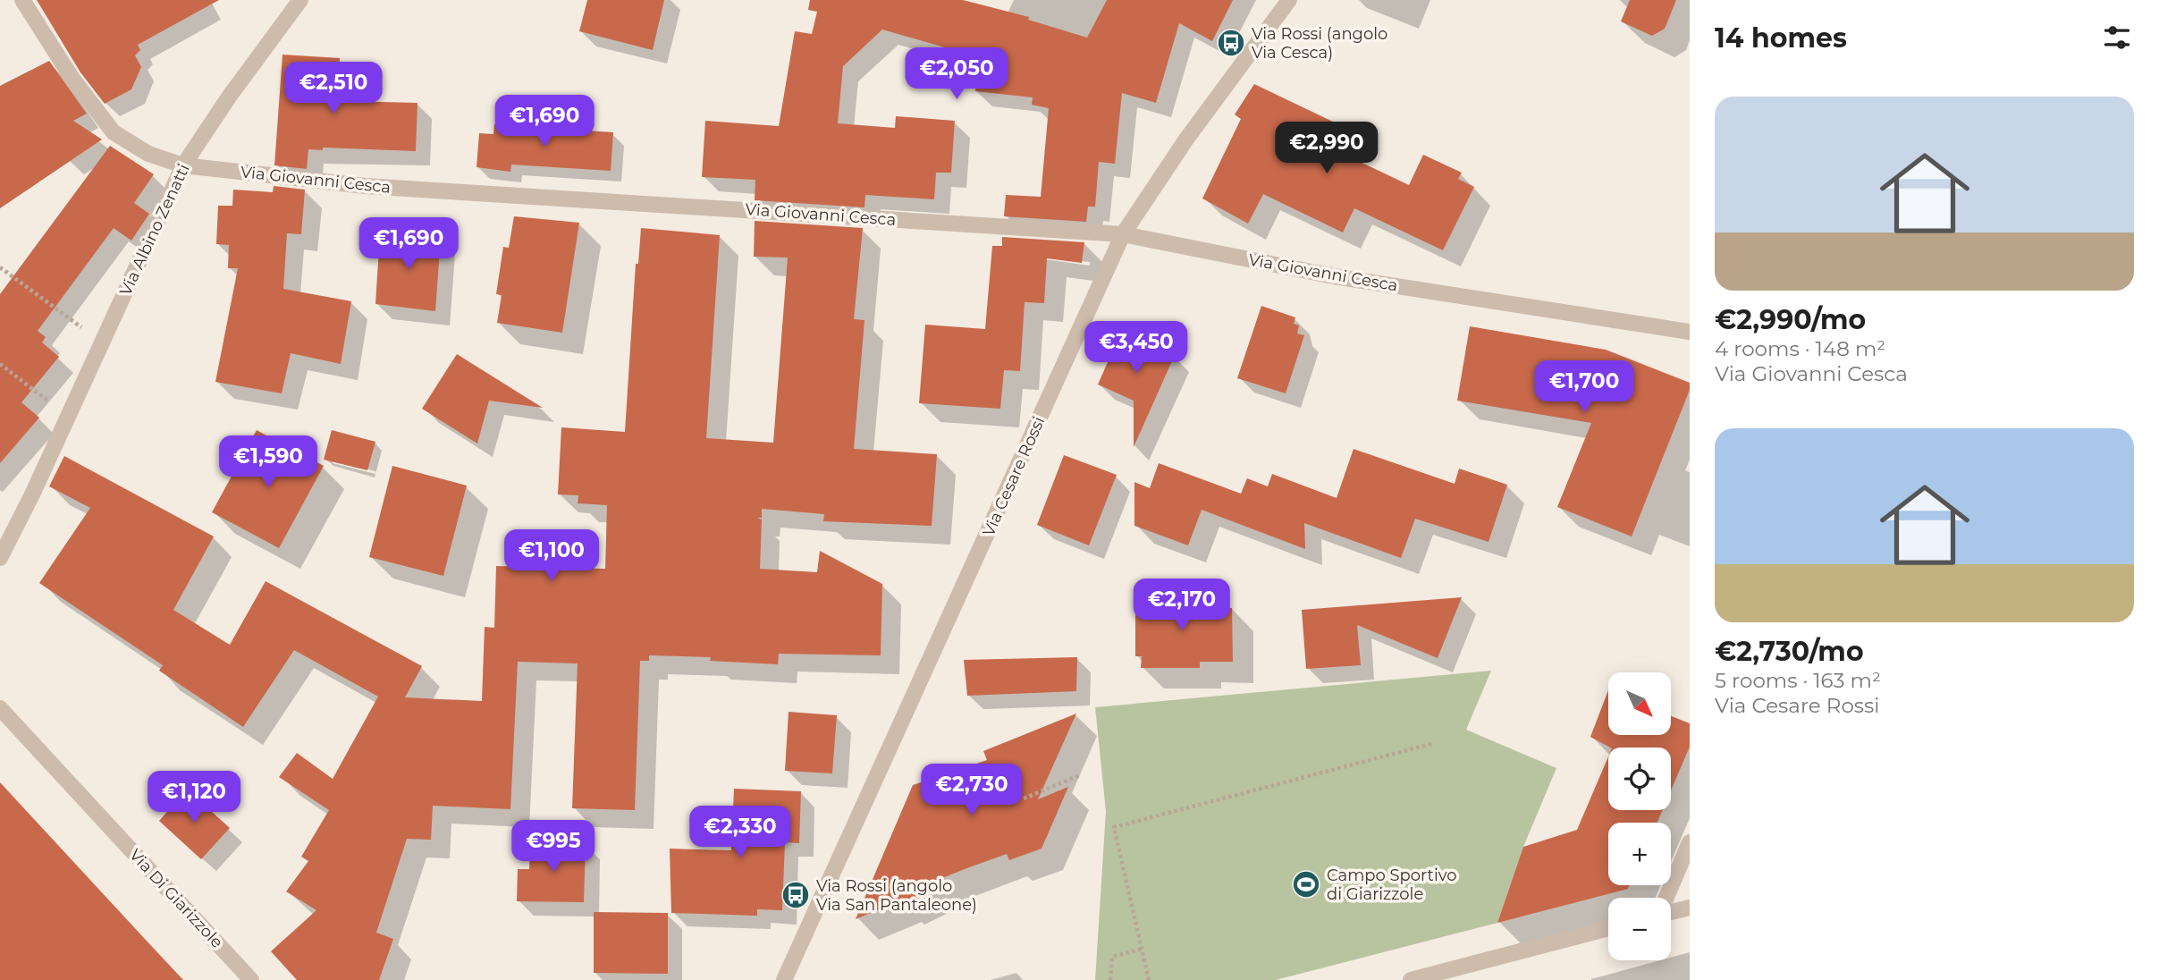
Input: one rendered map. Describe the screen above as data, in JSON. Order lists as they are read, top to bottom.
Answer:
{
  "streets": {
    "street": [
      "Via Giovanni Cesca",
      "Via Albino Zenatti",
      "Via Cesare Rossi",
      "Via Di Giarizzole"
    ]
  },
  "crossings": [
    ["Via Giovanni Cesca", "Via Albino Zenatti"],
    ["Via Giovanni Cesca", "Via Cesare Rossi"]
  ],
  "places": {
    "bus stop": ["Via Rossi (angolo Via Cesca)", "Via Rossi (angolo Via San Pantaleone)"],
    "sports": ["Campo Sportivo di Giarizzole"]
  },
  "north": "bottom right",
  "page": {
    "heading": "14 homes",
    "price": [
      "€2,050",
      "€2,510",
      "€1,690",
      "€2,990",
      "€1,690",
      "€3,450",
      "€1,700",
      "€1,590",
      "€1,100",
      "€2,170",
      "€2,730",
      "€1,120",
      "€2,330",
      "€995"
    ],
    "list": [
      {
        "name": "€2,990/mo",
        "note": "4 rooms · 148 m² · Via Giovanni Cesca"
      },
      {
        "name": "€2,730/mo",
        "note": "5 rooms · 163 m² · Via Cesare Rossi"
      }
    ],
    "map_buttons": ["+", "−"]
  }
}
